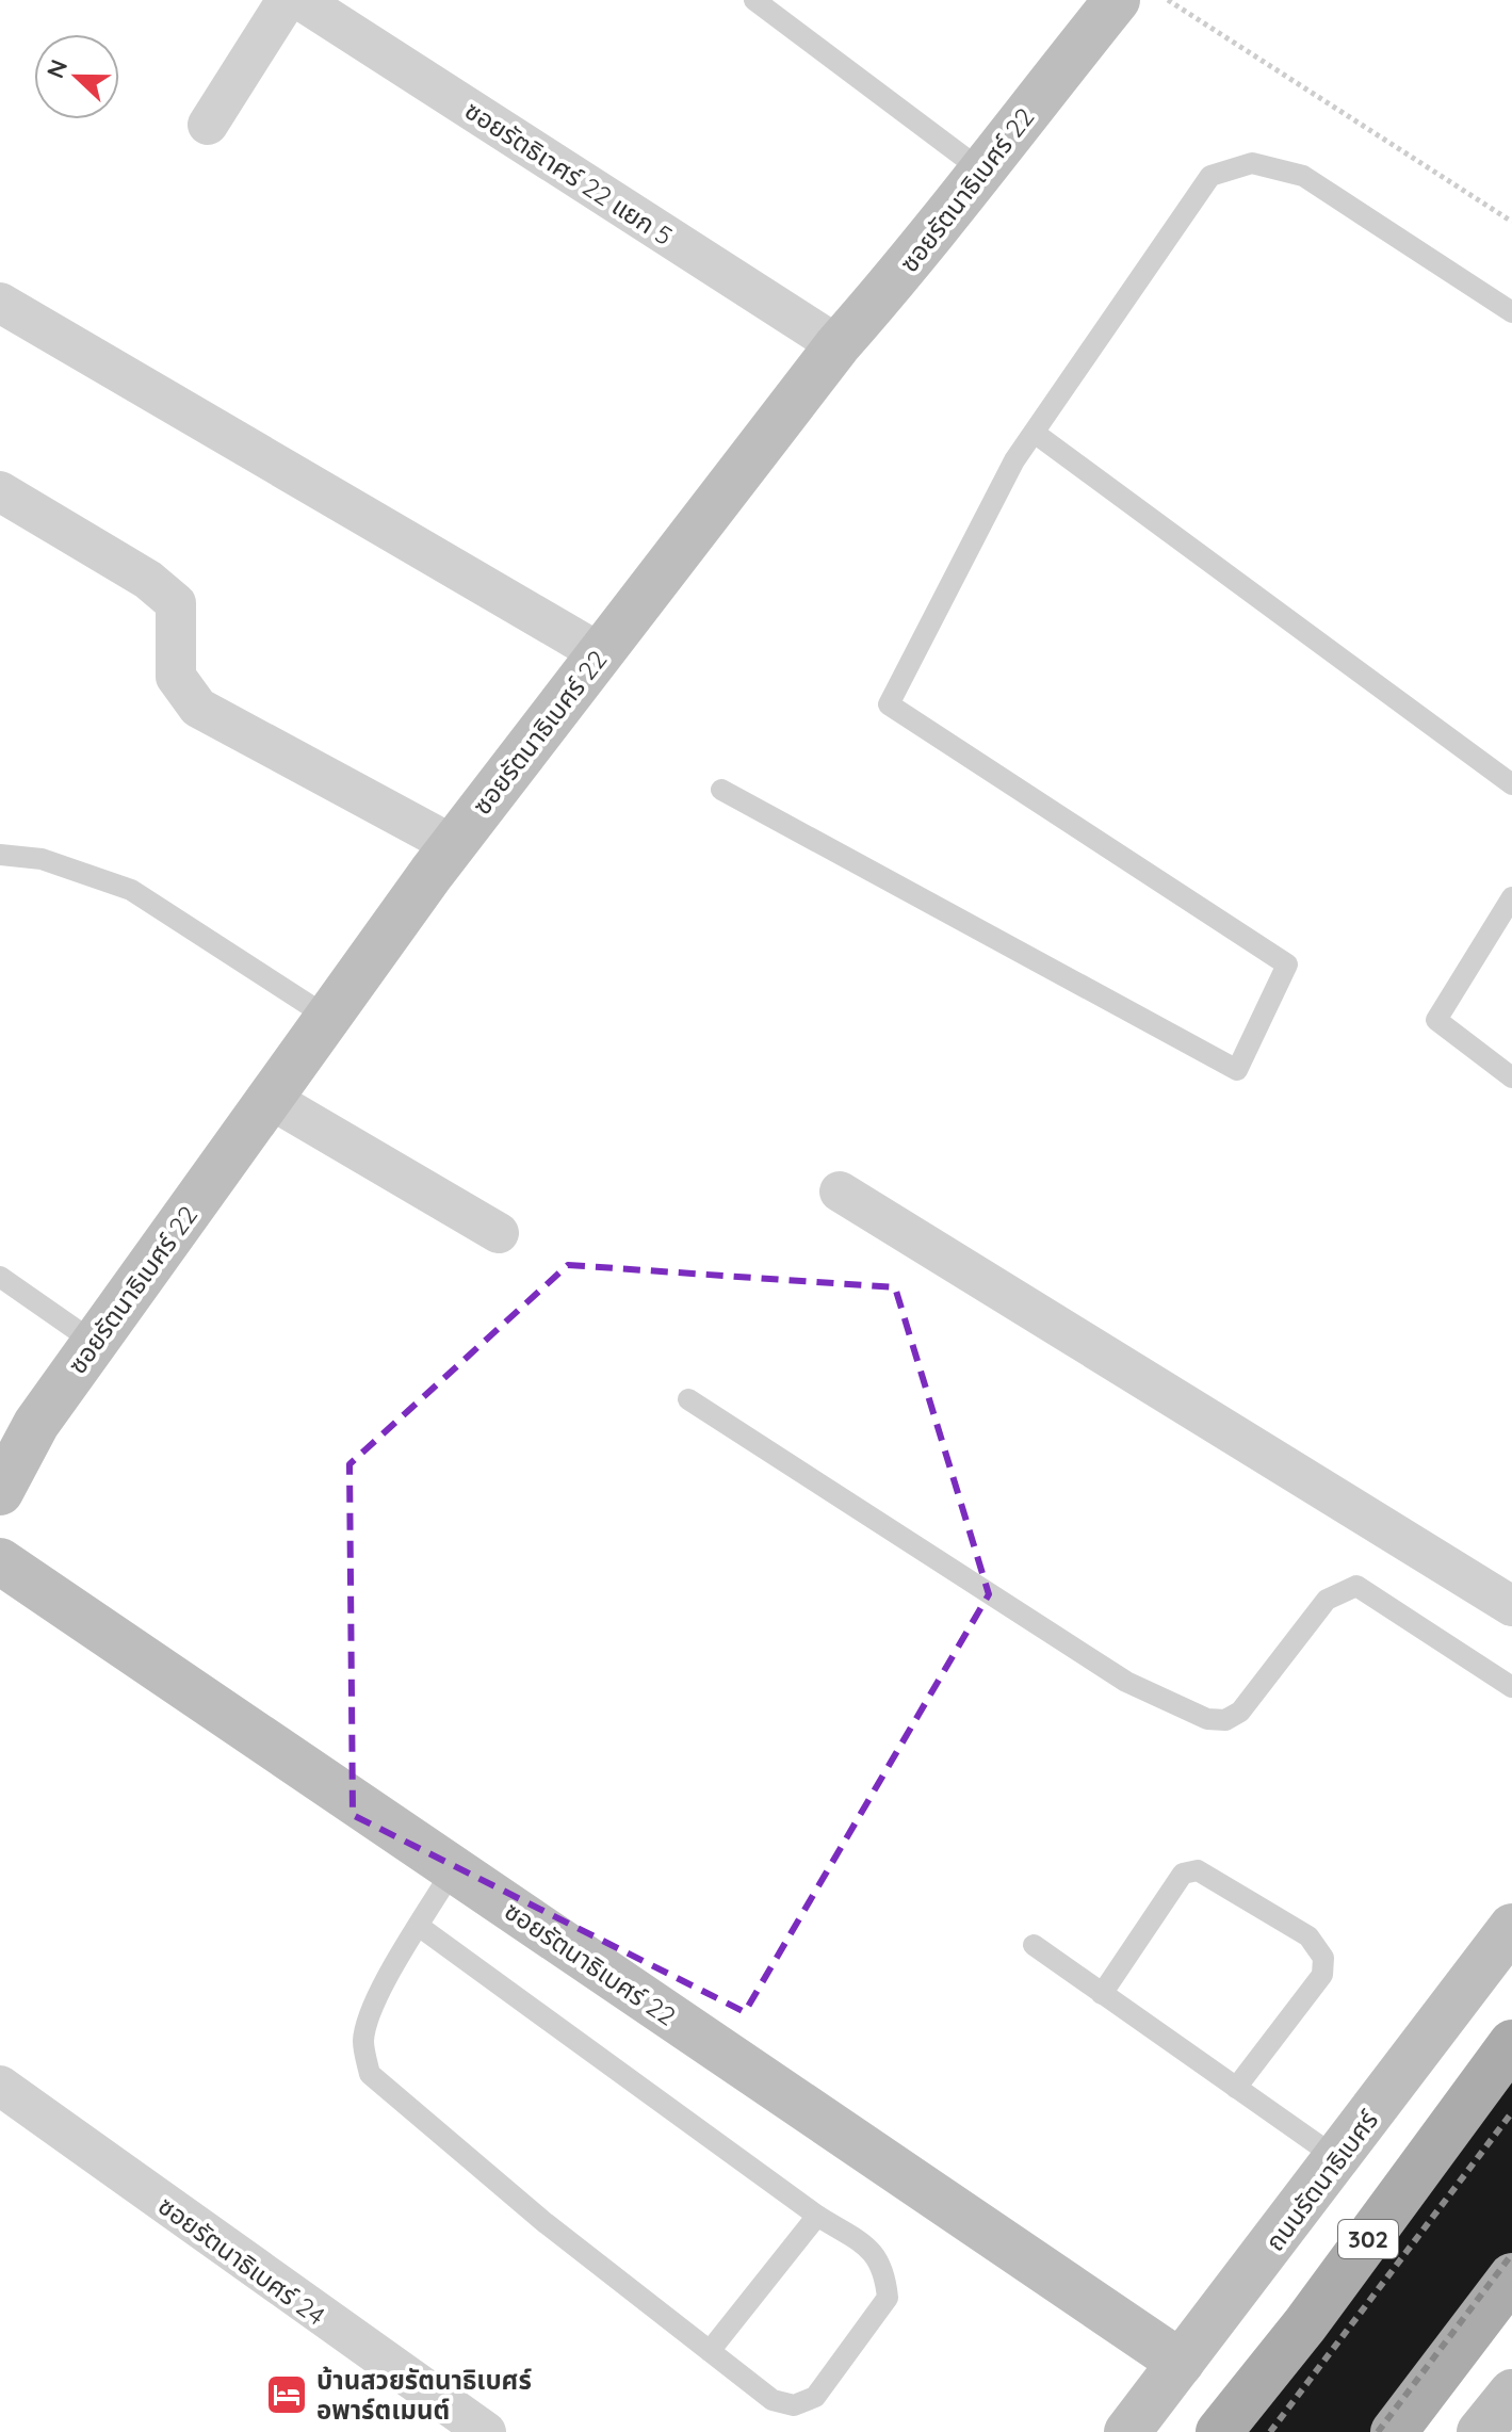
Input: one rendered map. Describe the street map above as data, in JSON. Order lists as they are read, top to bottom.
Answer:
{
  "streets": {
    "main road": ["302"],
    "street": [
      "ซอยรัตธิเาศร์ 22 แยก 5",
      "ซอยรัตนาธิเบศร์ 22",
      "ถนนรัตนาธิเบศร์",
      "ซอยรัตนาธิเบศร์ 24"
    ]
  },
  "crossings": [
    ["ซอยรัตธิเาศร์ 22 แยก 5", "ซอยรัตนาธิเบศร์ 22"],
    ["ซอยรัตนาธิเบศร์ 22", "ถนนรัตนาธิเบศร์"]
  ],
  "places": {
    "hotel": ["บ้านสวยรัตนาธิเบศร์ อพาร์ตเมนต์"]
  },
  "north": "left"
}
